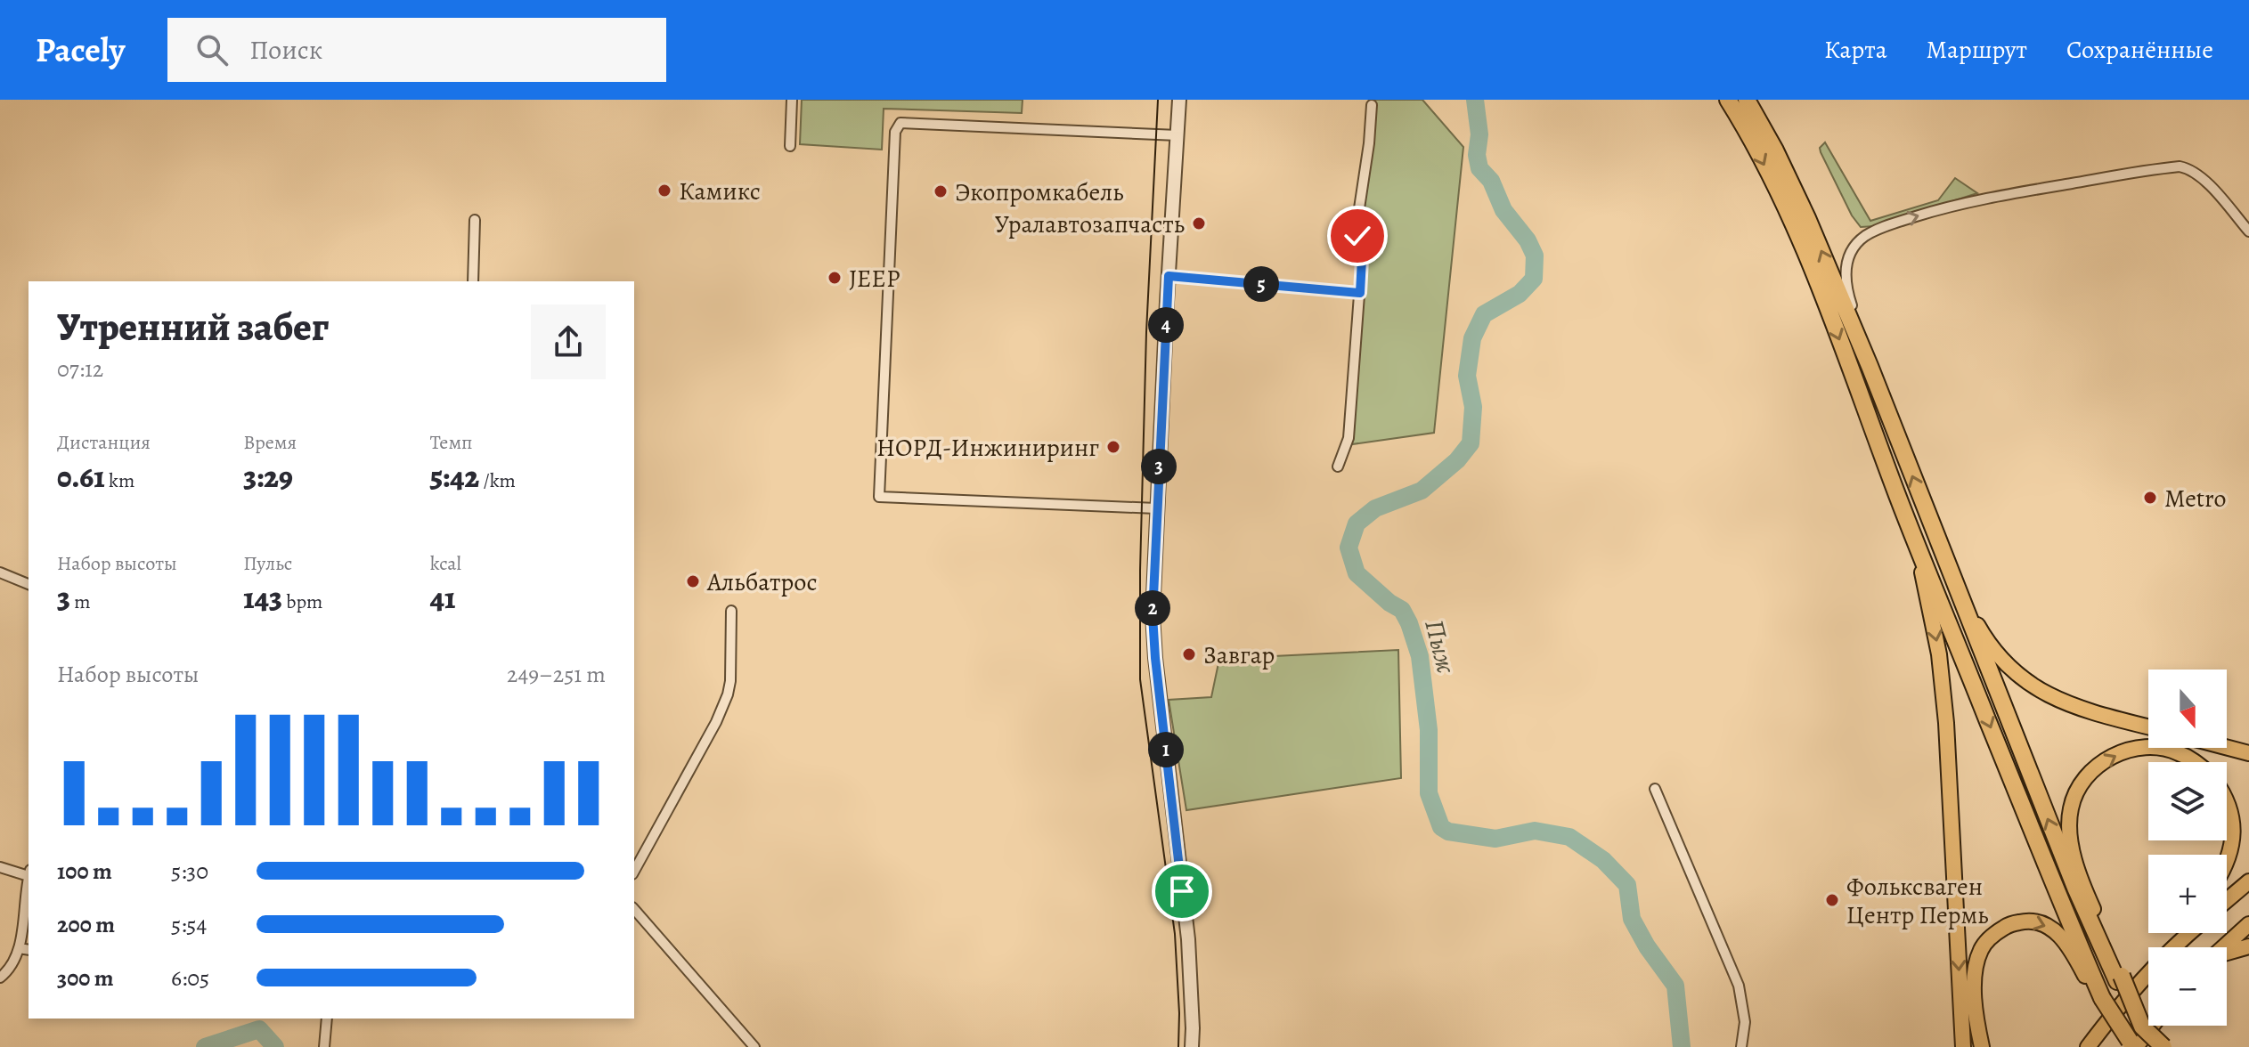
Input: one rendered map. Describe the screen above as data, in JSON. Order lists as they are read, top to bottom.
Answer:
{
  "water": ["Пыж"],
  "places": [
    "Камикс",
    "Экопромкабель",
    "Уралавтозапчасть",
    "JEEP",
    "НОРД-Инжиниринг",
    "Metro",
    "Альбатрос",
    "Завгар",
    "Фольксваген Центр Пермь"
  ],
  "north": "bottom",
  "page": {
    "header": "Pacely",
    "search": "Поиск",
    "nav": ["Карта", "Маршрут", "Сохранённые"],
    "pins": [
      "5",
      "4",
      "3",
      "2",
      "1"
    ],
    "heading": ["Утренний забег", "07:12"],
    "stats": [
      ["Дистанция", "0.61 km"],
      ["Время", "3:29"],
      ["Темп", "5:42 /km"],
      ["Набор высоты", "3 m"],
      ["Пульс", "143 bpm"],
      ["kcal", "41"]
    ],
    "chart": ["Набор высоты", "249–251 m"],
    "map_buttons": ["+", "−"],
    "list": [
      {
        "name": "100 m",
        "note": "5:30"
      },
      {
        "name": "200 m",
        "note": "5:54"
      },
      {
        "name": "300 m",
        "note": "6:05"
      }
    ]
  }
}
